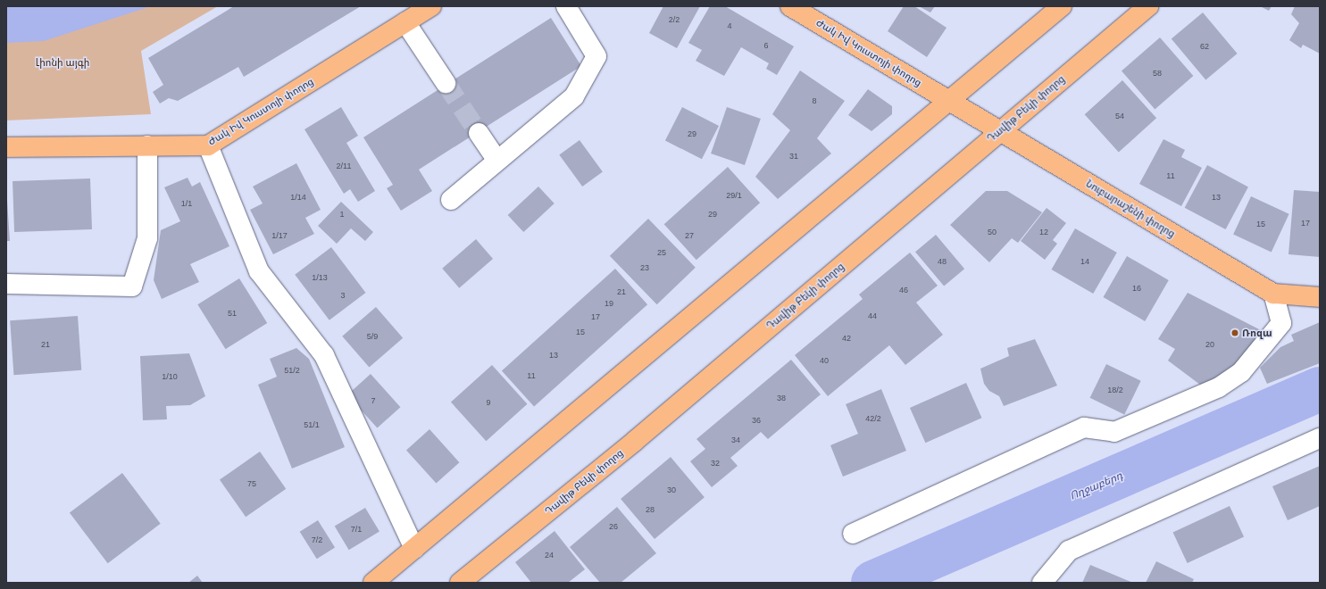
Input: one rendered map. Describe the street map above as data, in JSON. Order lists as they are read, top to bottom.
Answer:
{
  "streets": {
    "main road": ["Ժակ Իվ Կուստոյի փողոց", "Դավիթ Բեկի փողոց", "Նուբարաշենի փողոց"]
  },
  "crossings": [
    ["Ժակ Իվ Կուստոյի փողոց", "Նուբարաշենի փողոց"],
    ["Դավիթ Բեկի փողոց", "Նուբարաշենի փողոց"]
  ],
  "water": ["Ողջաբերդ"],
  "parks": ["Լիոնի այգի"],
  "places": ["Ռոզա"],
  "house_numbers": [
    "2/2",
    "4",
    "6",
    "62",
    "58",
    "8",
    "54",
    "29",
    "31",
    "2/11",
    "11",
    "29/1",
    "1/14",
    "13",
    "1/1",
    "1",
    "29",
    "17",
    "15",
    "50",
    "12",
    "1/17",
    "27",
    "25",
    "48",
    "14",
    "23",
    "1/13",
    "16",
    "46",
    "21",
    "3",
    "19",
    "51",
    "44",
    "17",
    "15",
    "5/9",
    "42",
    "21",
    "20",
    "13",
    "40",
    "51/2",
    "11",
    "1/10",
    "18/2",
    "38",
    "7",
    "9",
    "42/2",
    "36",
    "51/1",
    "34",
    "32",
    "75",
    "30",
    "28",
    "26",
    "7/1",
    "7/2",
    "24"
  ]
}
